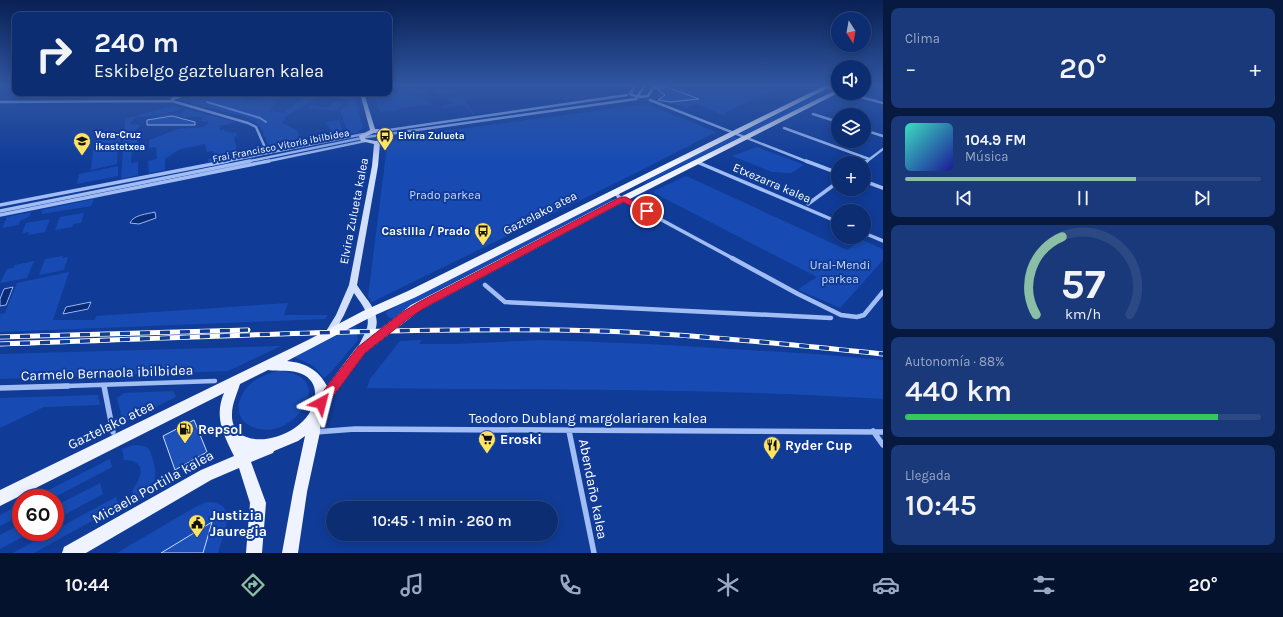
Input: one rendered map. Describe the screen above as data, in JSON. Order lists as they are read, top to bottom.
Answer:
{
  "streets": {
    "main road": ["Gaztelako atea", "Micaela Portilla kalea"],
    "street": [
      "Frai Francisco Vitoria ibilbidea",
      "Etxezarra kalea",
      "Elvira Zulueta kalea",
      "Carmelo Bernaola ibilbidea",
      "Teodoro Dublang margolariaren kalea",
      "Abendaño kalea"
    ]
  },
  "crossings": [
    ["Elvira Zulueta kalea", "Gaztelako atea"],
    ["Gaztelako atea", "Teodoro Dublang margolariaren kalea"],
    ["Gaztelako atea", "Micaela Portilla kalea"],
    ["Teodoro Dublang margolariaren kalea", "Micaela Portilla kalea"],
    ["Teodoro Dublang margolariaren kalea", "Abendaño kalea"]
  ],
  "parks": ["Prado parkea", "Ural-Mendi parkea"],
  "places": {
    "bus stop": ["Elvira Zulueta", "Castilla / Prado"],
    "school or university": ["Vera-Cruz ikastetxea"],
    "fuel station": ["Repsol"],
    "supermarket": ["Eroski"],
    "restaurant": ["Ryder Cup"],
    "public building": ["Justizia Jauregia"]
  },
  "north": "bottom",
  "page": {
    "tile": [
      "Clima",
      ["Autonomía · 88%", "440 km"],
      ["Llegada", "10:45"]
    ],
    "map_buttons": ["+", "−"],
    "turn": ["240 m", "Eskibelgo gazteluaren kalea"],
    "heat": ["−", "20°", "+"],
    "song": ["104.9 FM", "Música"],
    "limit": "60",
    "trip": "10:45 · 1 min · 260 m",
    "tabs": ["10:44", "20°"],
    "gauge": ["57", "km/h"]
  }
}
